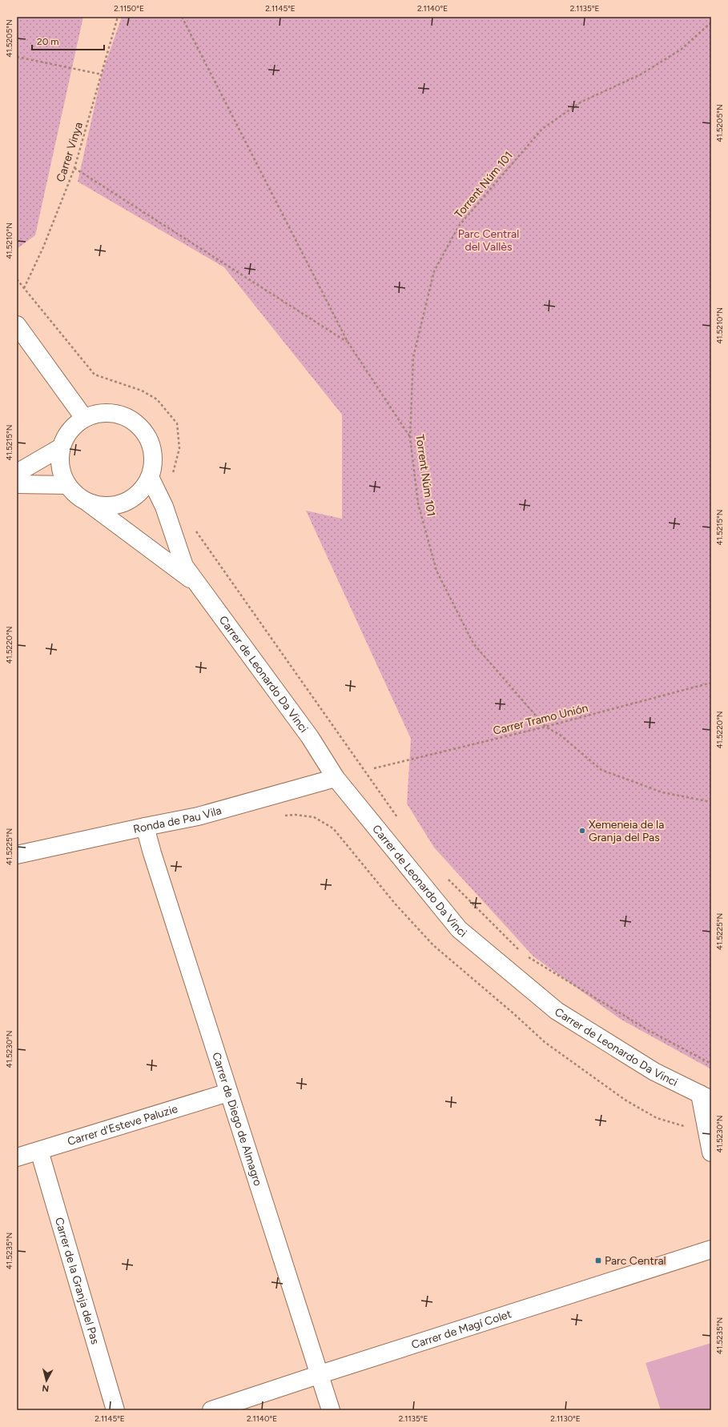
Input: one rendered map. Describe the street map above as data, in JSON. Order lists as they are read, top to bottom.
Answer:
{
  "streets": {
    "street": [
      "Carrer de Leonardo Da Vinci",
      "Ronda de Pau Vila",
      "Carrer de Diego de Almagro",
      "Carrer d'Esteve Paluzie",
      "Carrer de la Granja del Pas",
      "Carrer de Magí Colet"
    ],
    "path": ["Carrer Vinya", "Torrent Núm 101", "Carrer Tramo Unión"]
  },
  "crossings": [
    ["Torrent Núm 101", "Carrer Tramo Unión"],
    ["Carrer de Leonardo Da Vinci", "Ronda de Pau Vila"],
    ["Ronda de Pau Vila", "Carrer de Diego de Almagro"],
    ["Carrer de Diego de Almagro", "Carrer d'Esteve Paluzie"],
    ["Carrer de Diego de Almagro", "Carrer de Magí Colet"],
    ["Carrer d'Esteve Paluzie", "Carrer de la Granja del Pas"]
  ],
  "parks": ["Parc Central del Vallès"],
  "places": {
    "other": ["Xemeneia de la Granja del Pas"],
    "transit": ["Parc Central"]
  },
  "scale_bar": "20 m",
  "north": "bottom",
  "coordinates": [
    "2.1150°E",
    "2.1145°E",
    "2.1140°E",
    "2.1135°E",
    "41.5205°N",
    "41.5210°N",
    "41.5215°N",
    "41.5220°N",
    "41.5225°N",
    "41.5230°N",
    "41.5235°N",
    "2.1130°E"
  ]
}
